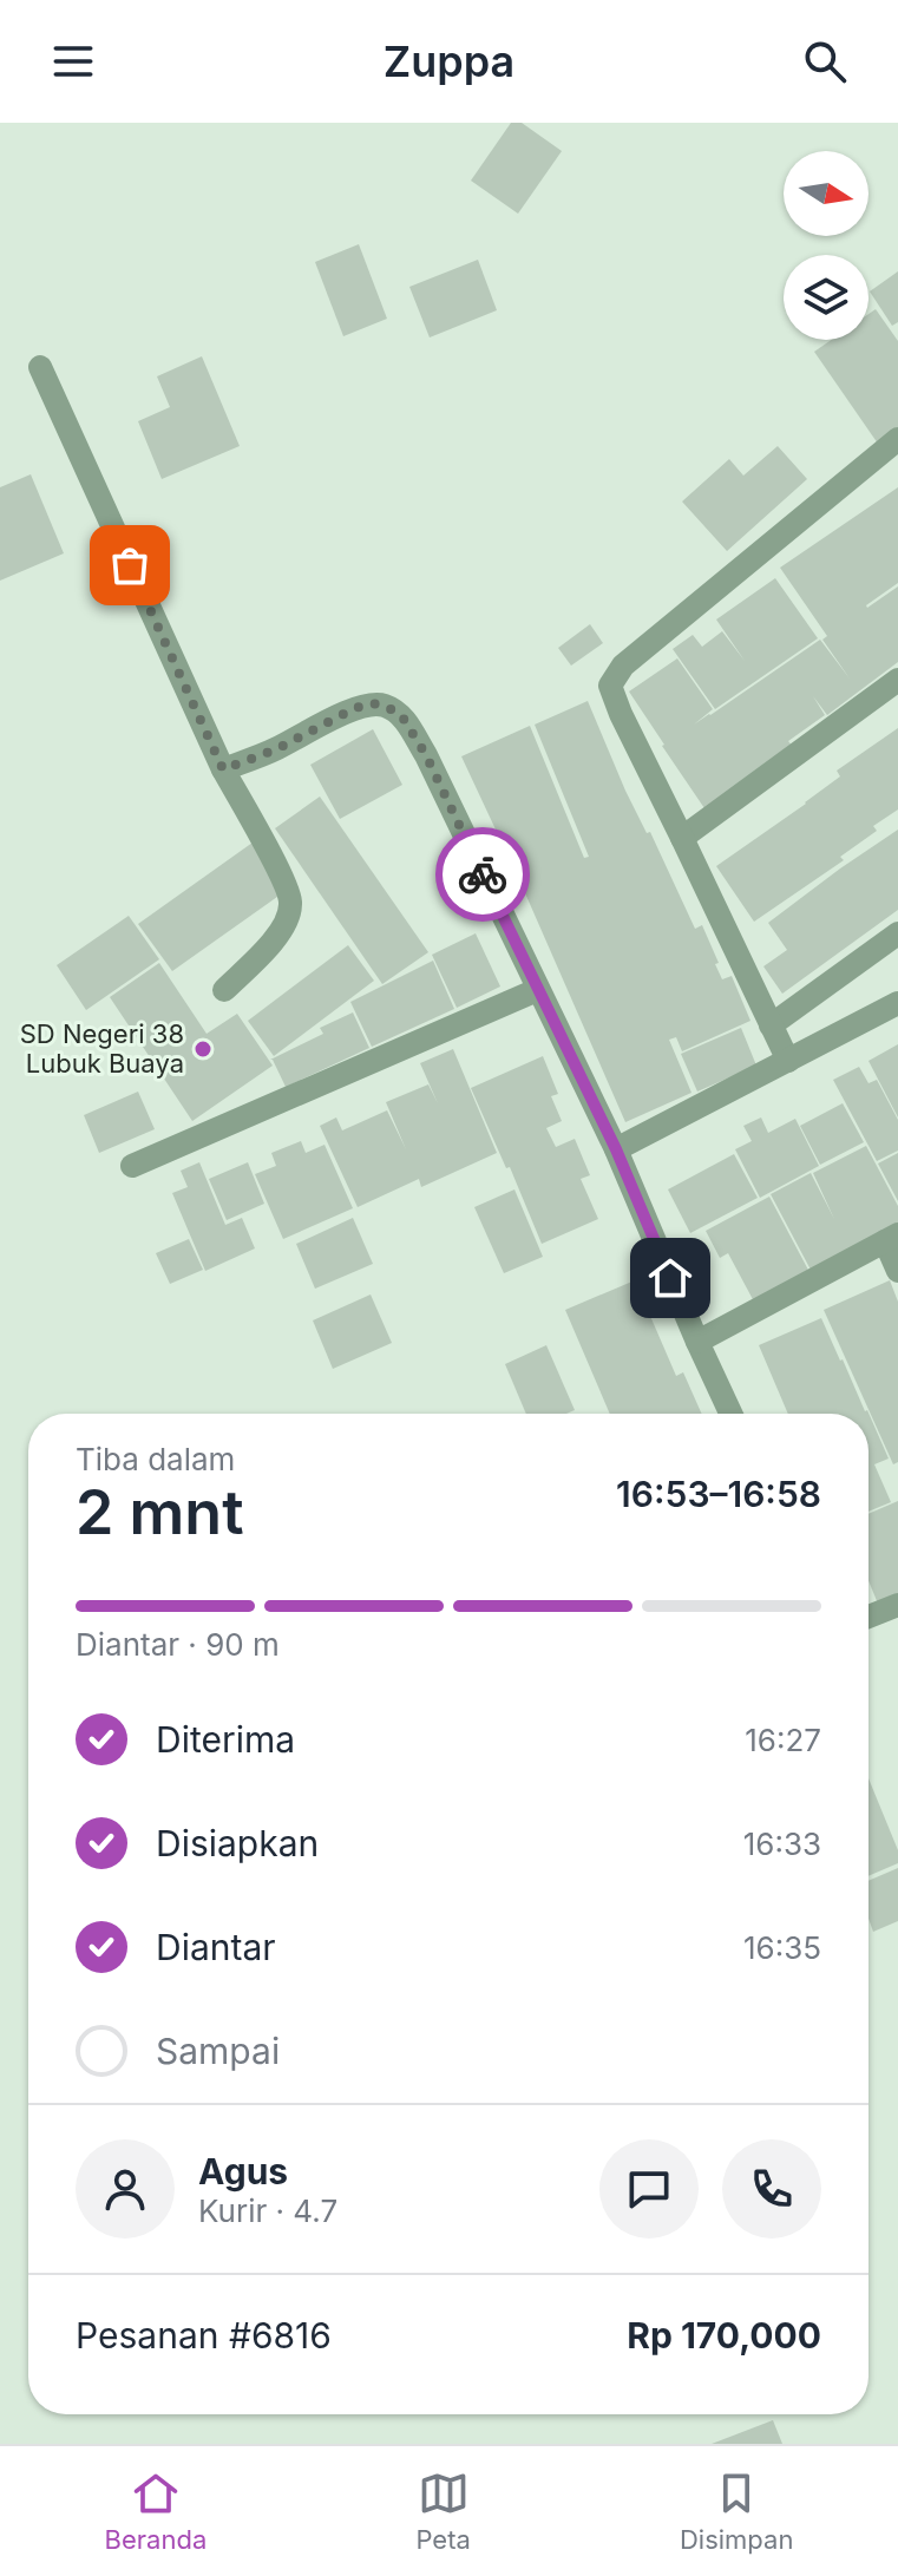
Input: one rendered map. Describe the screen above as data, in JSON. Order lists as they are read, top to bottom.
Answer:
{
  "places": ["SD Negeri 38 Lubuk Buaya"],
  "north": "right",
  "page": {
    "header": "Zuppa",
    "heading": ["2 mnt", "Tiba dalam", "16:53–16:58"],
    "panel": [
      "Agus",
      "Kurir · 4.7",
      "Pesanan #6816",
      "Rp 170,000"
    ],
    "bar": "Diantar · 90 m",
    "list": [
      ["Diterima", "16:27"],
      ["Disiapkan", "16:33"],
      ["Diantar", "16:35"],
      "Sampai"
    ],
    "tabs": ["Beranda", "Peta", "Disimpan"]
  }
}
